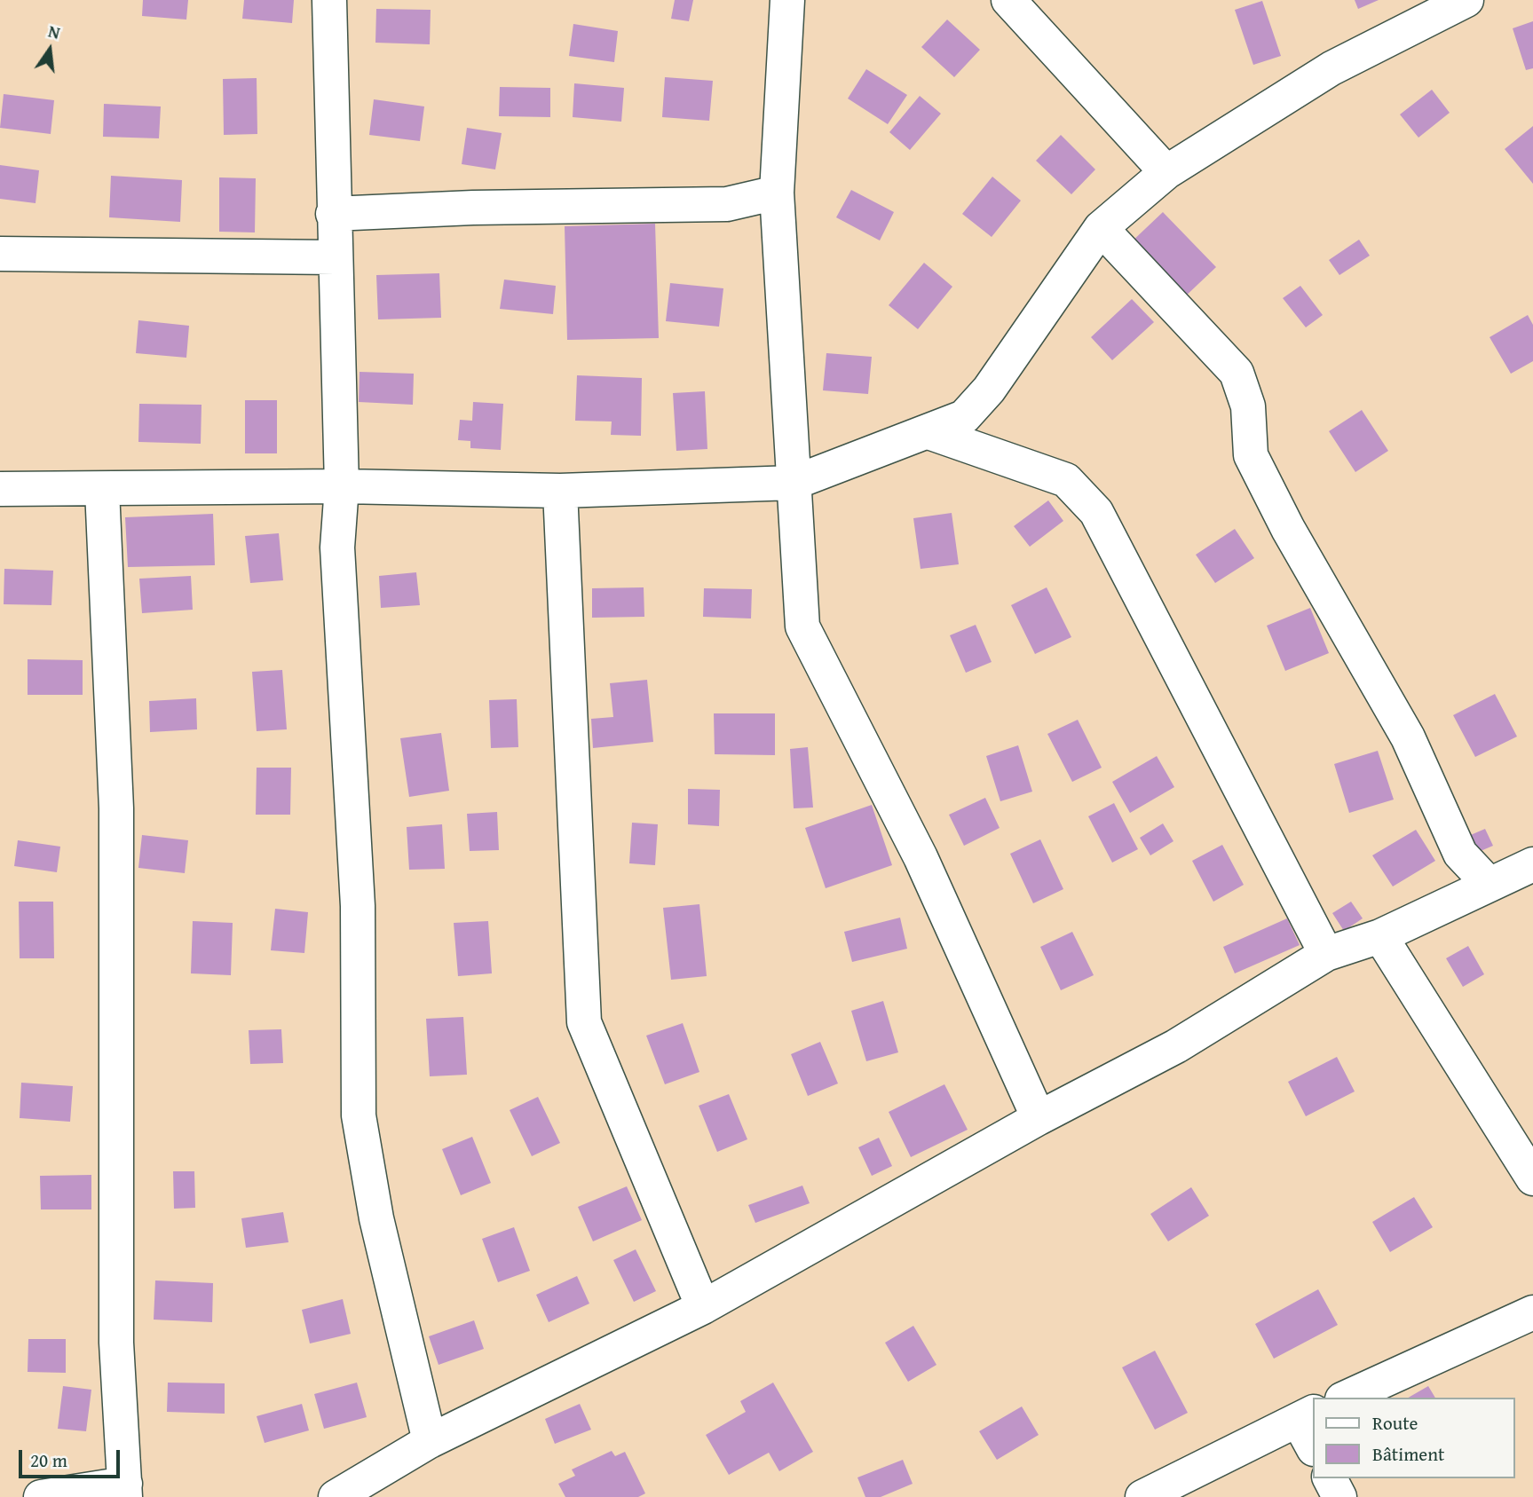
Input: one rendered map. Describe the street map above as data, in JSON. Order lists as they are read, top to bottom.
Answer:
{
  "legend": ["Route", "Bâtiment"],
  "scale_bar": "20 m",
  "north": "top"
}
